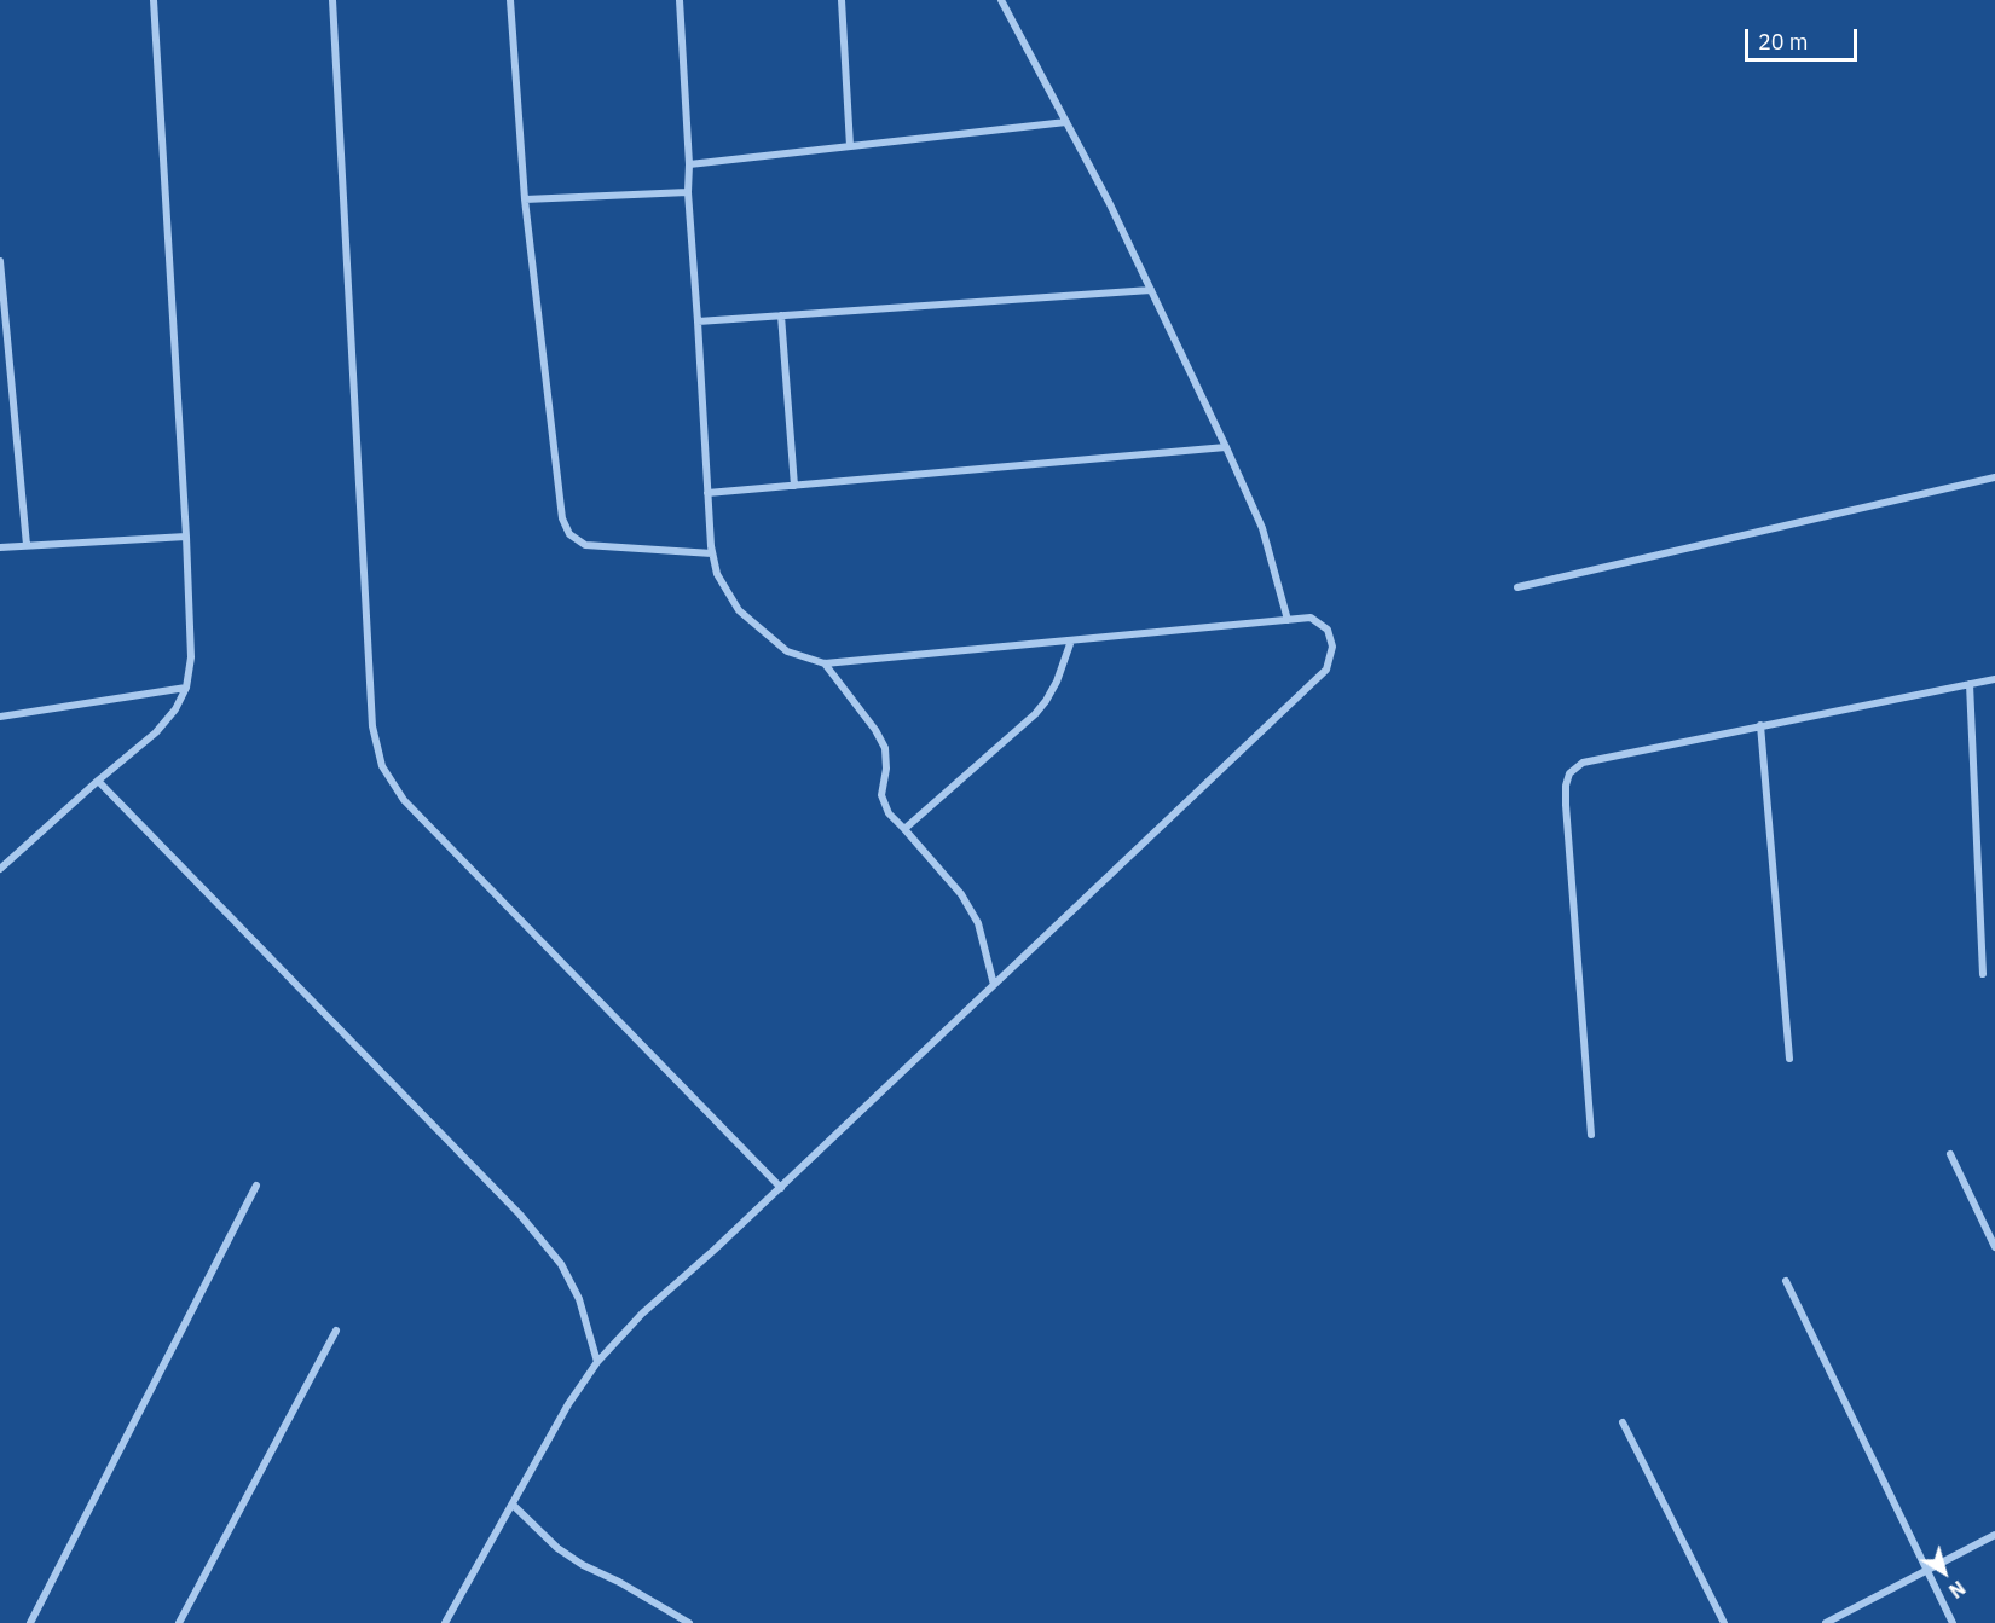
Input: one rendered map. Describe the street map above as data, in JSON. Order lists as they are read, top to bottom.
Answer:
{
  "scale_bar": "20 m",
  "north": "bottom right"
}
